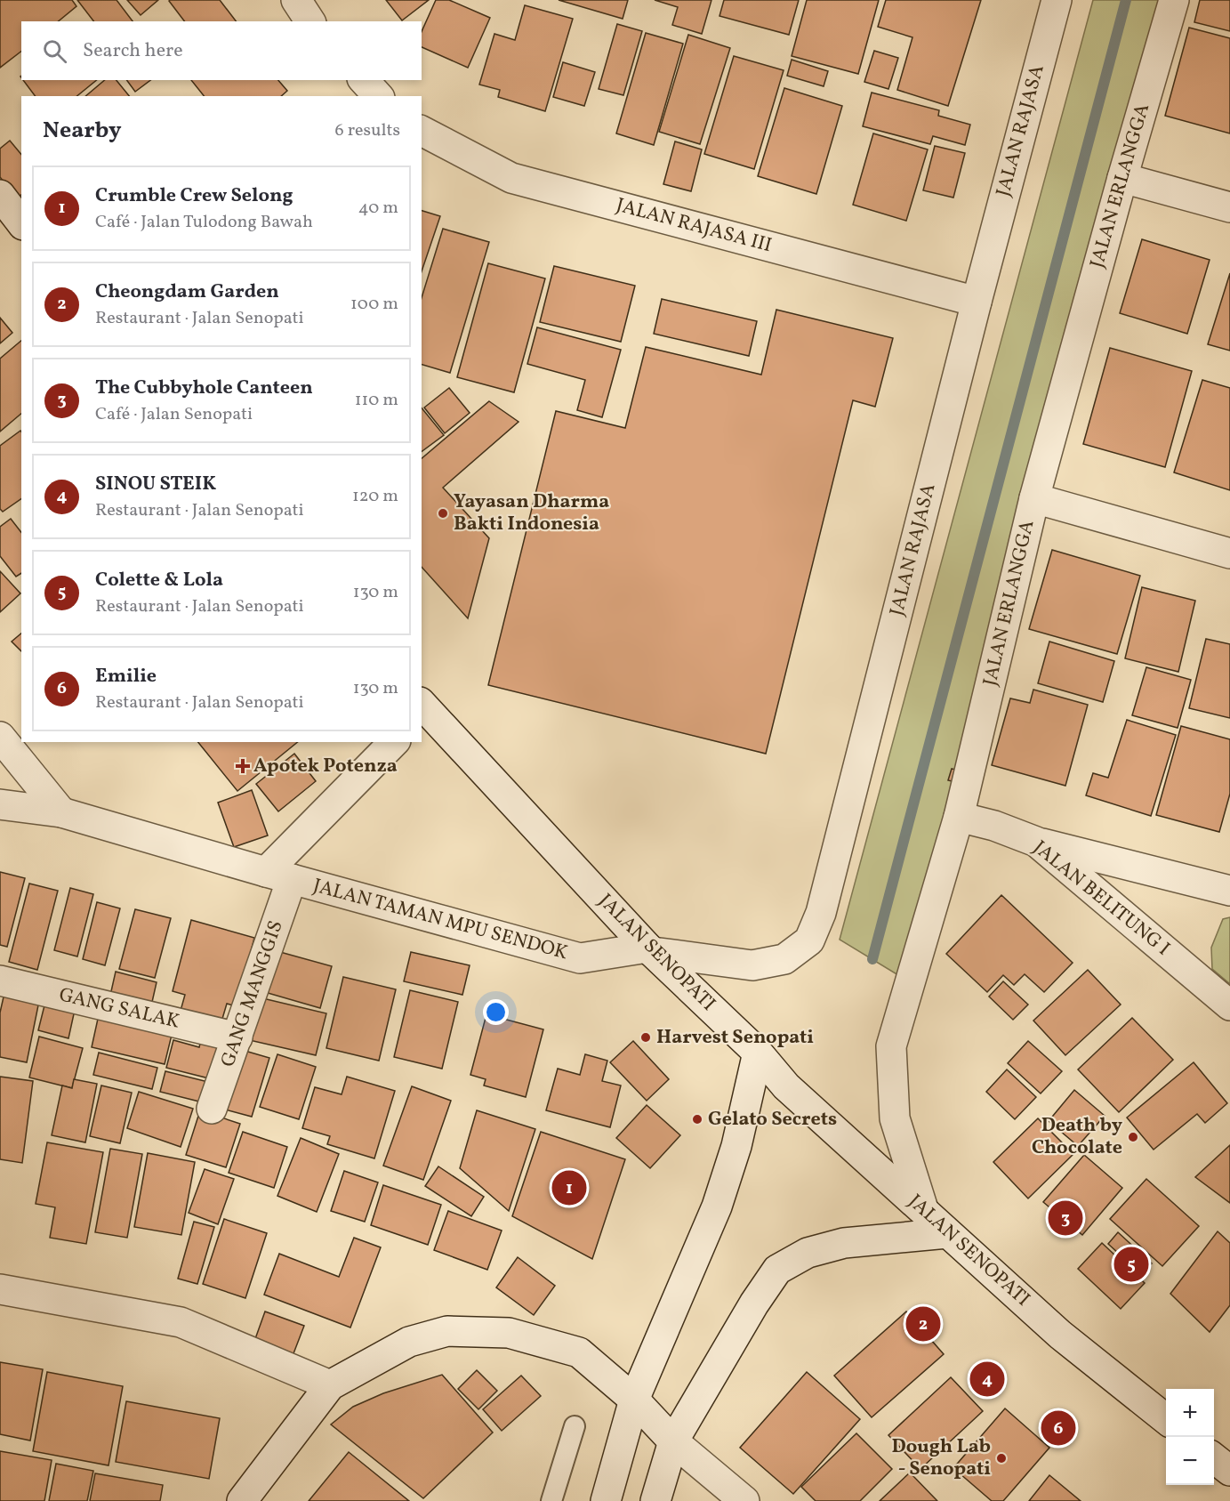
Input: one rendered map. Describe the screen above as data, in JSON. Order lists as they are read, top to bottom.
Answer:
{
  "streets": {
    "street": [
      "JALAN RAJASA",
      "JALAN ERLANGGA",
      "JALAN RAJASA III",
      "JALAN BELITUNG I",
      "JALAN TAMAN MPU SENDOK",
      "JALAN SENOPATI",
      "GANG MANGGIS",
      "GANG SALAK"
    ]
  },
  "crossings": [
    ["JALAN RAJASA", "JALAN RAJASA III"],
    ["JALAN RAJASA", "JALAN TAMAN MPU SENDOK"],
    ["JALAN RAJASA", "JALAN SENOPATI"],
    ["JALAN ERLANGGA", "JALAN BELITUNG I"],
    ["JALAN ERLANGGA", "JALAN SENOPATI"],
    ["JALAN TAMAN MPU SENDOK", "JALAN SENOPATI"],
    ["JALAN TAMAN MPU SENDOK", "GANG MANGGIS"],
    ["GANG MANGGIS", "GANG SALAK"]
  ],
  "places": {
    "other": [
      "Yayasan Dharma Bakti Indonesia",
      "Harvest Senopati",
      "Gelato Secrets",
      "Death by Chocolate",
      "Dough Lab - Senopati"
    ],
    "health": ["Apotek Potenza"]
  },
  "page": {
    "search": "Search here",
    "heading": ["Nearby", "6 results"],
    "list": [
      {
        "mark": "1",
        "name": "Crumble Crew Selong",
        "note": "Café · Jalan Tulodong Bawah",
        "value": "40 m"
      },
      {
        "mark": "2",
        "name": "Cheongdam Garden",
        "note": "Restaurant · Jalan Senopati",
        "value": "100 m"
      },
      {
        "mark": "3",
        "name": "The Cubbyhole Canteen",
        "note": "Café · Jalan Senopati",
        "value": "110 m"
      },
      {
        "mark": "4",
        "name": "SINOU STEIK",
        "note": "Restaurant · Jalan Senopati",
        "value": "120 m"
      },
      {
        "mark": "5",
        "name": "Colette & Lola",
        "note": "Restaurant · Jalan Senopati",
        "value": "130 m"
      },
      {
        "mark": "6",
        "name": "Emilie",
        "note": "Restaurant · Jalan Senopati",
        "value": "130 m"
      }
    ],
    "pins": [
      "1",
      "3",
      "5",
      "2",
      "4",
      "6"
    ],
    "map_buttons": ["+", "−"]
  }
}
